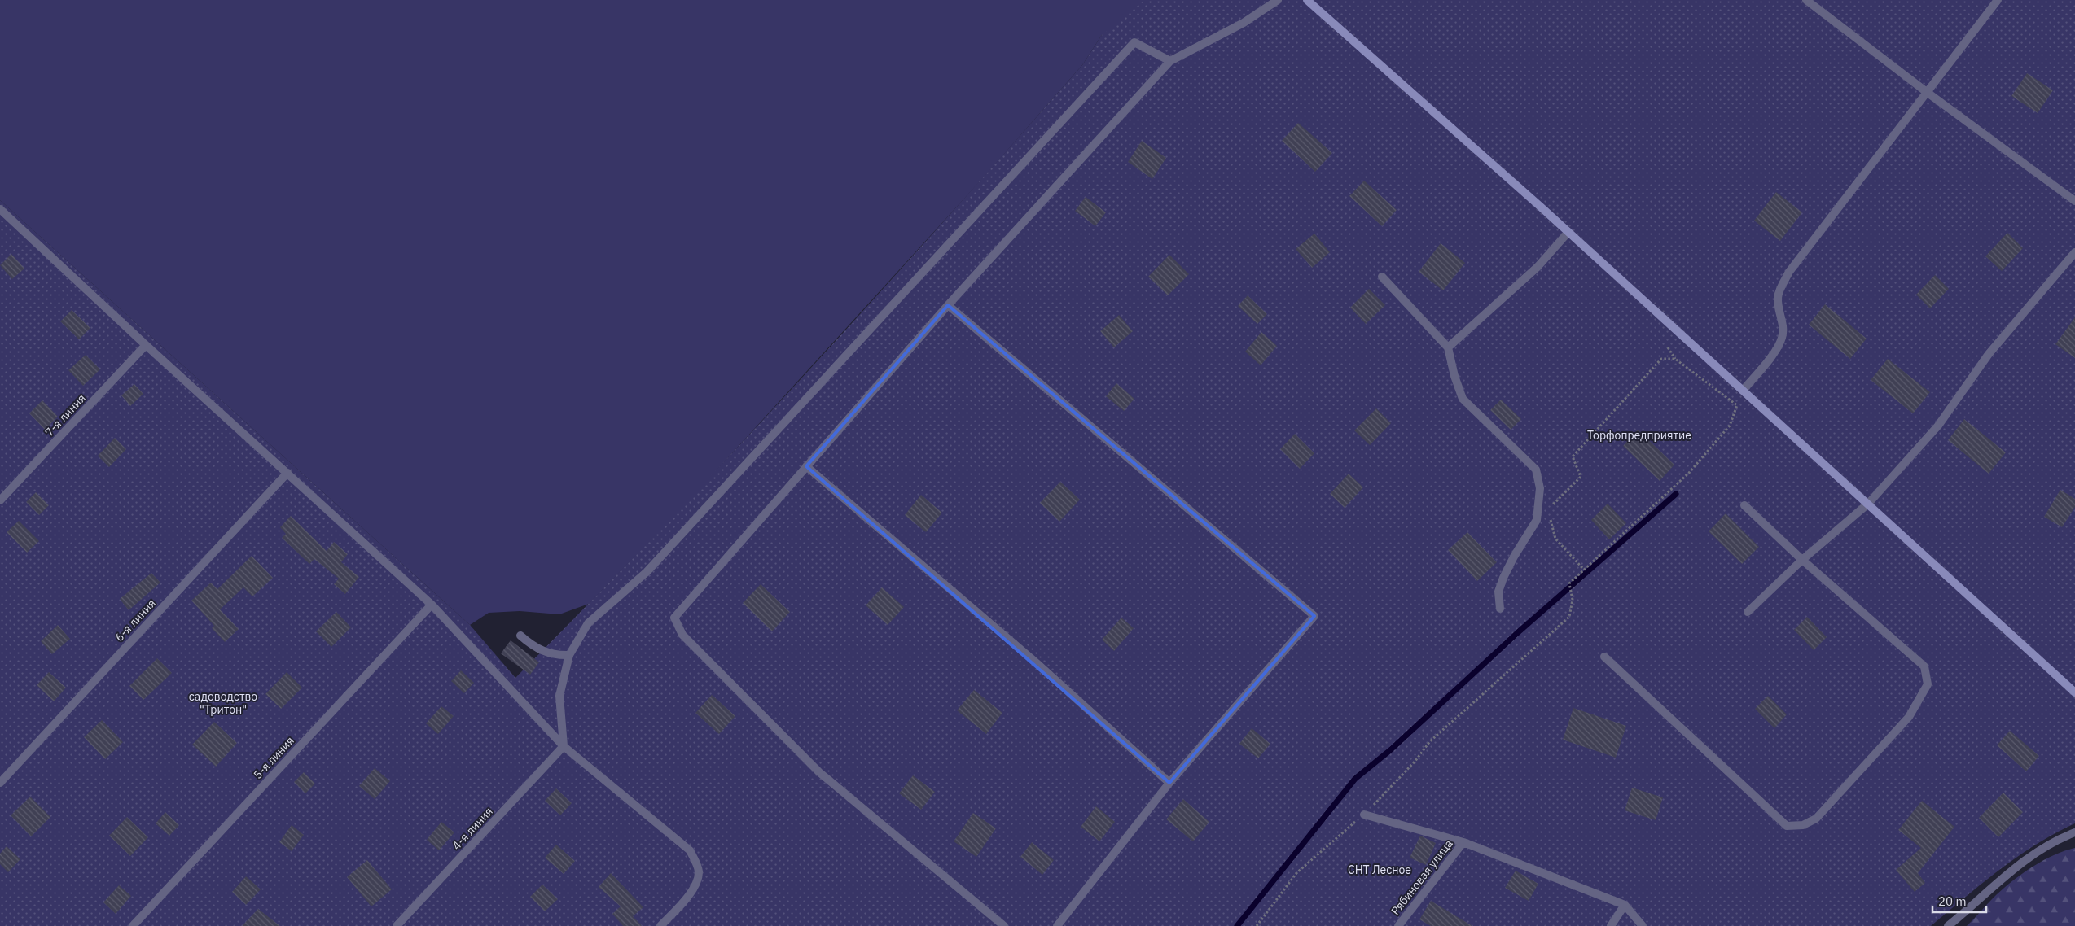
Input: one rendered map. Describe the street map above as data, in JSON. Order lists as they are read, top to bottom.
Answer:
{
  "streets": {
    "street": [
      "7-я линия",
      "6-я линия",
      "5-я линия",
      "4-я линия",
      "Рябиновая улица"
    ]
  },
  "parks": ["Торфопредприятие", "садоводство \"Тритон\"", "СНТ Лесное"],
  "scale_bar": "20 m"
}
